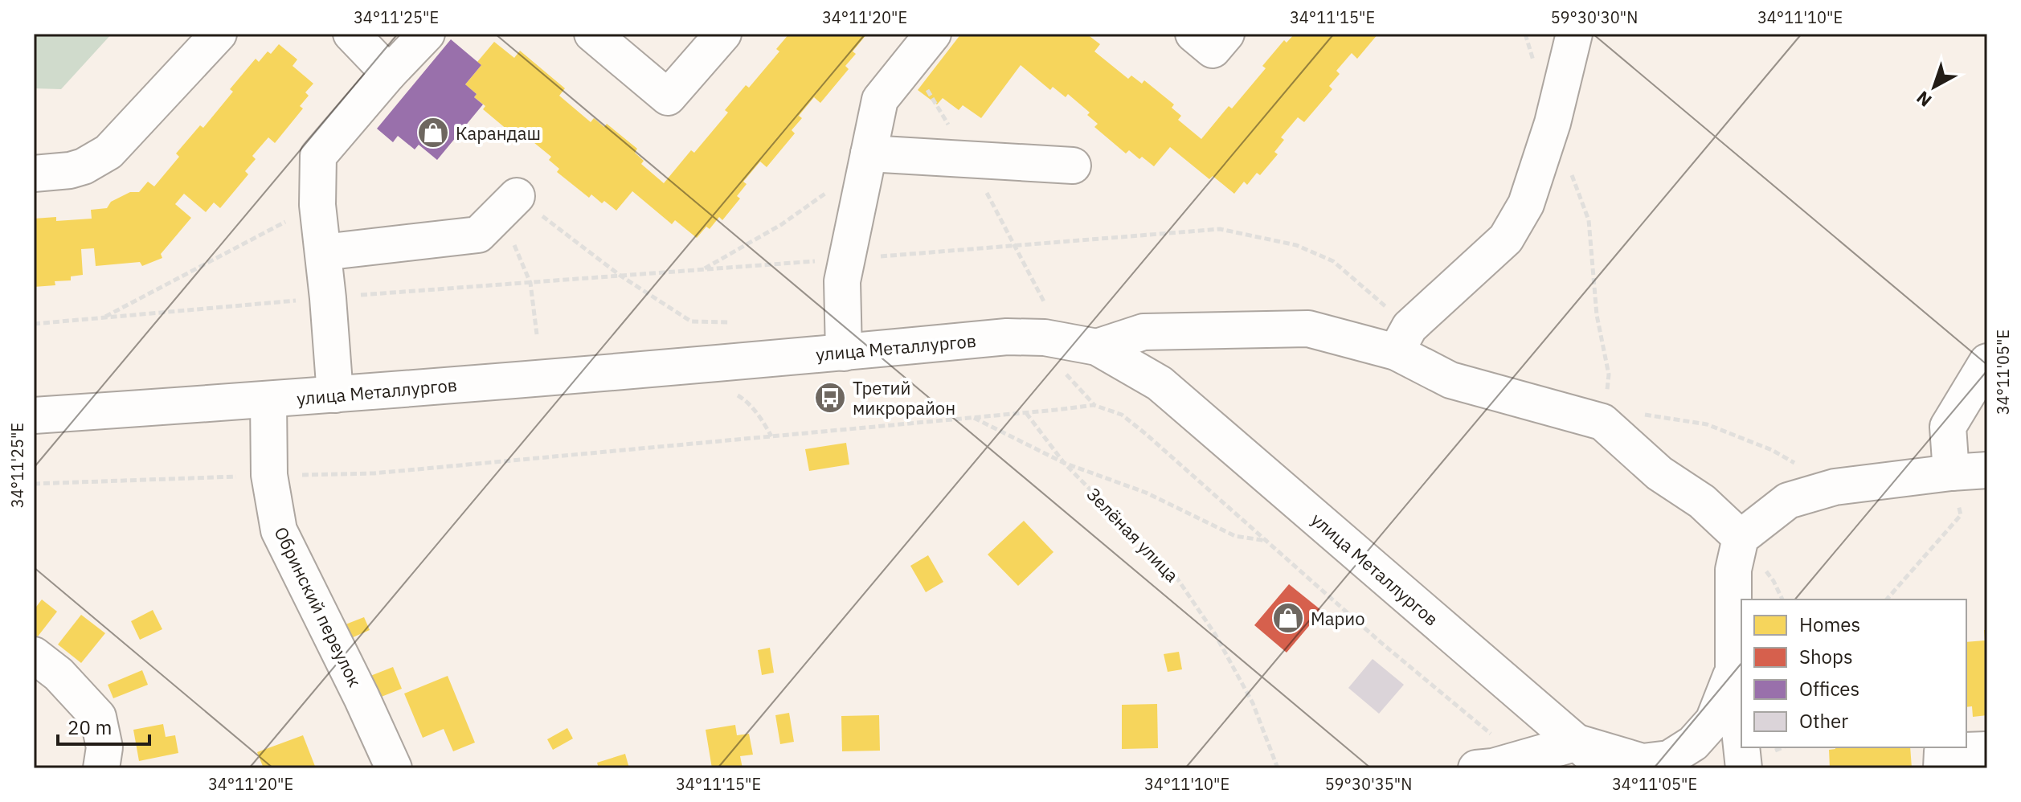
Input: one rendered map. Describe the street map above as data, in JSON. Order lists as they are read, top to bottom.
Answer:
{
  "streets": {
    "street": ["улица Металлургов", "Обринский переулок"],
    "path": ["Зелёная улица"]
  },
  "crossings": [
    ["улица Металлургов", "Обринский переулок"]
  ],
  "places": {
    "shop": ["Карандаш", "Марио"],
    "bus stop": ["Третий микрорайон"]
  },
  "legend": [
    "Homes",
    "Shops",
    "Offices",
    "Other"
  ],
  "scale_bar": "20 m",
  "north": "bottom left",
  "coordinates": [
    "34°11'25\"E",
    "34°11'20\"E",
    "34°11'15\"E",
    "59°30'30\"N",
    "34°11'10\"E",
    "34°11'05\"E",
    "59°30'35\"N"
  ]
}
